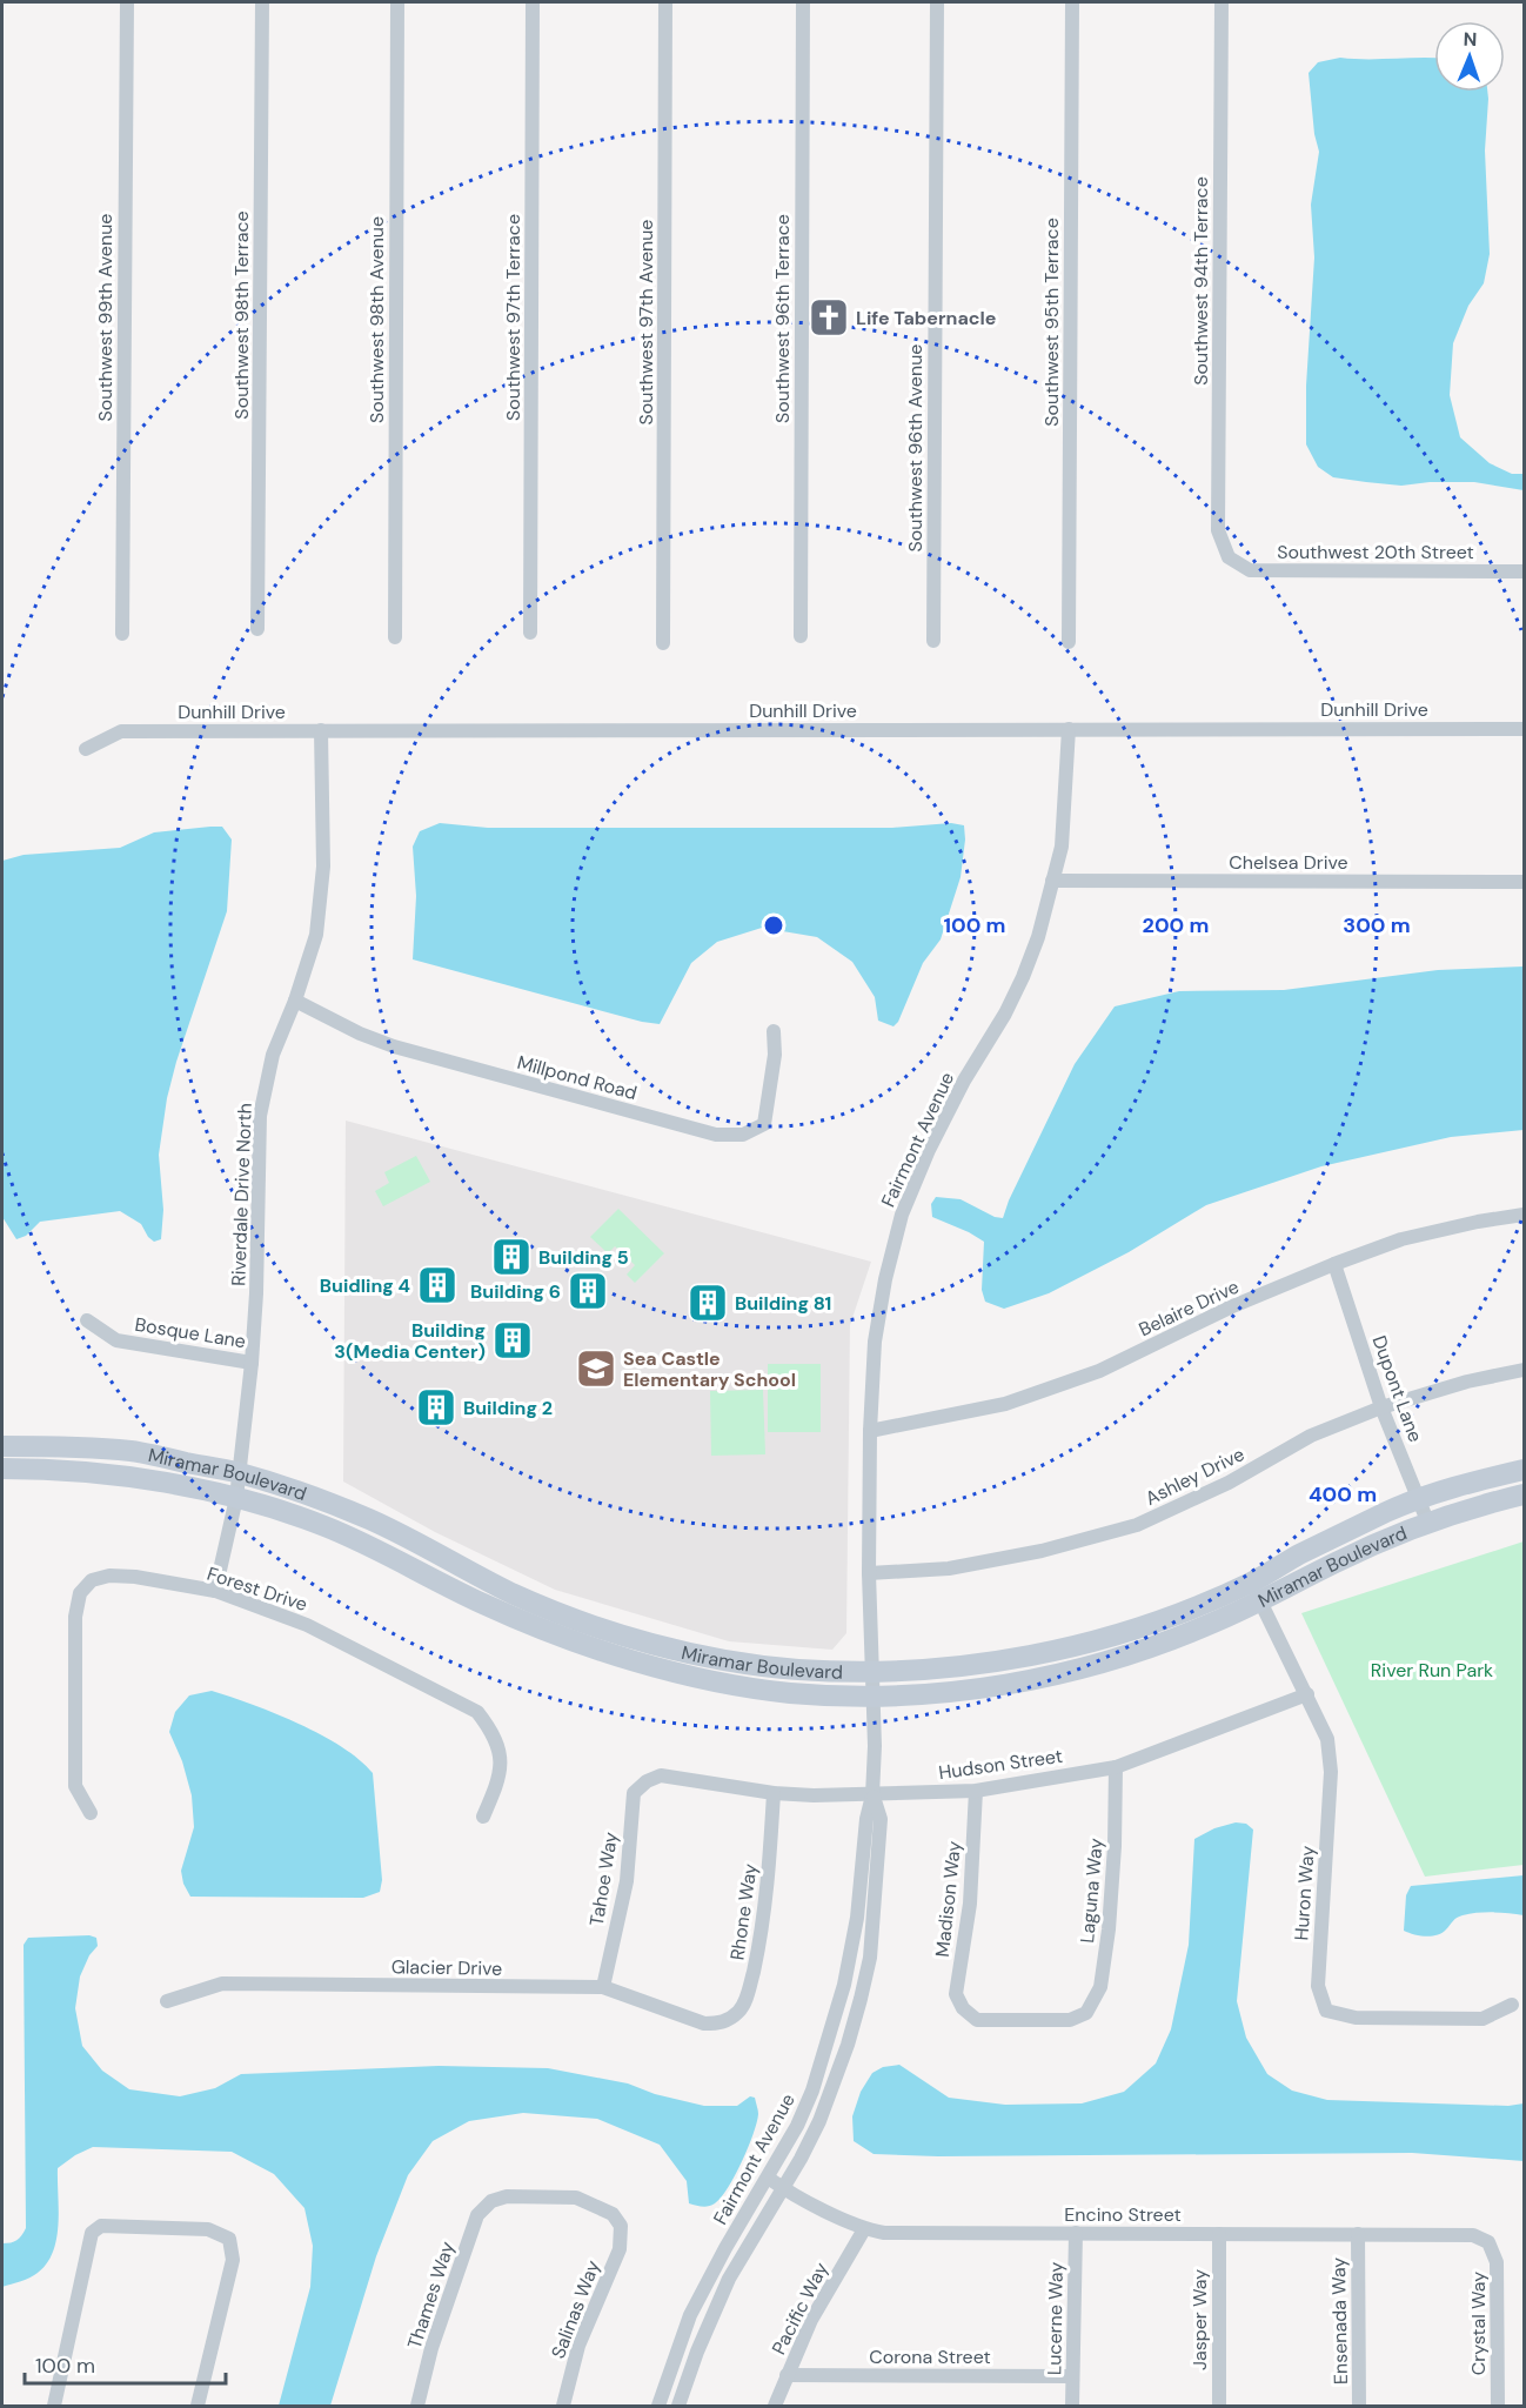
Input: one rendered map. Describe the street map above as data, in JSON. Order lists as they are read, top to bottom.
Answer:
{
  "streets": {
    "street": [
      "Southwest 94th Terrace",
      "Southwest 98th Terrace",
      "Southwest 99th Avenue",
      "Southwest 97th Terrace",
      "Southwest 96th Terrace",
      "Southwest 98th Avenue",
      "Southwest 97th Avenue",
      "Southwest 95th Terrace",
      "Southwest 96th Avenue",
      "Southwest 20th Street",
      "Dunhill Drive",
      "Chelsea Drive",
      "Millpond Road",
      "Fairmont Avenue",
      "Riverdale Drive North",
      "Belaire Drive",
      "Bosque Lane",
      "Dupont Lane",
      "Miramar Boulevard",
      "Ashley Drive",
      "Forest Drive",
      "Hudson Street",
      "Tahoe Way",
      "Laguna Way",
      "Huron Way",
      "Madison Way",
      "Rhone Way",
      "Glacier Drive",
      "Encino Street",
      "Thames Way",
      "Pacific Way",
      "Salinas Way",
      "Lucerne Way",
      "Jasper Way",
      "Ensenada Way",
      "Crystal Way",
      "Corona Street"
    ]
  },
  "crossings": [
    ["Southwest 94th Terrace", "Southwest 20th Street"],
    ["Dunhill Drive", "Fairmont Avenue"],
    ["Dunhill Drive", "Riverdale Drive North"],
    ["Chelsea Drive", "Fairmont Avenue"],
    ["Millpond Road", "Riverdale Drive North"],
    ["Fairmont Avenue", "Belaire Drive"],
    ["Fairmont Avenue", "Miramar Boulevard"],
    ["Fairmont Avenue", "Ashley Drive"],
    ["Fairmont Avenue", "Hudson Street"],
    ["Fairmont Avenue", "Encino Street"],
    ["Riverdale Drive North", "Bosque Lane"],
    ["Riverdale Drive North", "Miramar Boulevard"],
    ["Riverdale Drive North", "Forest Drive"],
    ["Belaire Drive", "Dupont Lane"],
    ["Dupont Lane", "Miramar Boulevard"],
    ["Dupont Lane", "Ashley Drive"],
    ["Miramar Boulevard", "Huron Way"],
    ["Hudson Street", "Tahoe Way"],
    ["Hudson Street", "Laguna Way"],
    ["Hudson Street", "Huron Way"],
    ["Hudson Street", "Madison Way"],
    ["Hudson Street", "Rhone Way"],
    ["Tahoe Way", "Glacier Drive"],
    ["Laguna Way", "Madison Way"],
    ["Rhone Way", "Glacier Drive"],
    ["Encino Street", "Pacific Way"],
    ["Encino Street", "Lucerne Way"],
    ["Encino Street", "Jasper Way"],
    ["Encino Street", "Ensenada Way"],
    ["Encino Street", "Crystal Way"],
    ["Thames Way", "Salinas Way"],
    ["Pacific Way", "Corona Street"],
    ["Lucerne Way", "Corona Street"]
  ],
  "parks": ["River Run Park"],
  "places": {
    "church": ["Life Tabernacle"],
    "building": [
      "Building 5",
      "Buidling 4",
      "Building 6",
      "Building 81",
      "Building 3(Media Center)",
      "Building 2"
    ],
    "school or university": ["Sea Castle Elementary School"]
  },
  "scale_bar": "100 m",
  "north": "top",
  "rings": [
    "100 m",
    "200 m",
    "300 m",
    "400 m"
  ]
}
